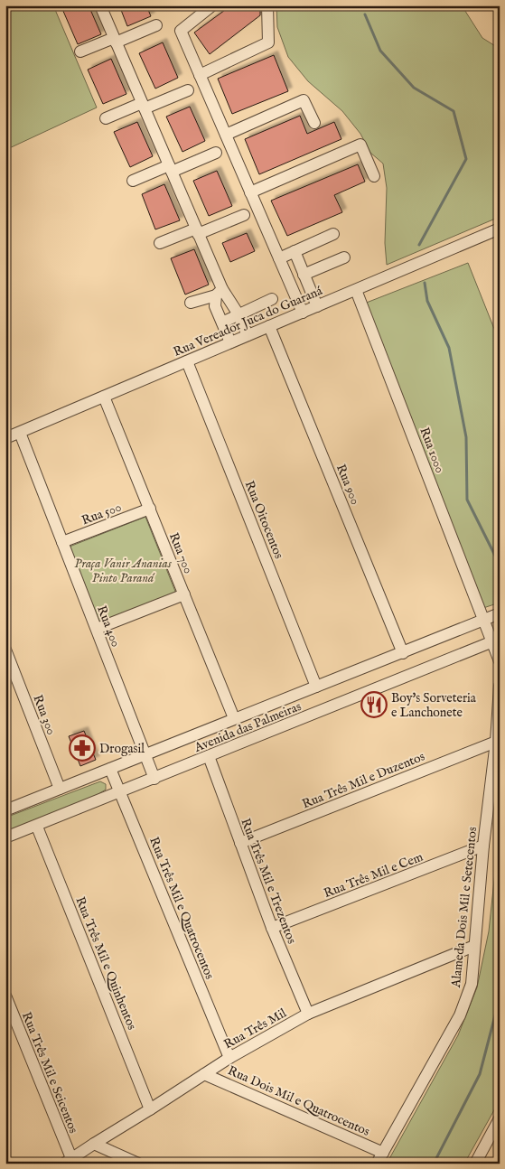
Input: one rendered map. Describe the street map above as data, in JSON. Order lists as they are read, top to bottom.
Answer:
{
  "streets": {
    "street": [
      "Rua Vereador Juca do Guaraná",
      "Rua 1000",
      "Rua 900",
      "Rua 500",
      "Rua Oitocentos",
      "Rua 700",
      "Rua 400",
      "Rua 300",
      "Avenida das Palmeiras",
      "Rua Três Mil e Duzentos",
      "Rua Três Mil e Cem",
      "Rua Três Mil e Trezentos",
      "Alameda Dois Mil e Setecentos",
      "Rua Três Mil e Quatrocentos",
      "Rua Três Mil e Quinhentos",
      "Rua Três Mil",
      "Rua Três Mil e Seicentos",
      "Rua Dois Mil e Quatrocentos"
    ]
  },
  "crossings": [
    ["Rua Vereador Juca do Guaraná", "Rua 1000"],
    ["Rua Vereador Juca do Guaraná", "Rua 900"],
    ["Rua Vereador Juca do Guaraná", "Rua Oitocentos"],
    ["Rua Vereador Juca do Guaraná", "Rua 700"],
    ["Rua Vereador Juca do Guaraná", "Rua 400"],
    ["Rua 1000", "Avenida das Palmeiras"],
    ["Rua 900", "Avenida das Palmeiras"],
    ["Rua 500", "Rua 700"],
    ["Rua 500", "Rua 400"],
    ["Rua Oitocentos", "Avenida das Palmeiras"],
    ["Rua 700", "Avenida das Palmeiras"],
    ["Rua 400", "Avenida das Palmeiras"],
    ["Rua 300", "Avenida das Palmeiras"],
    ["Avenida das Palmeiras", "Rua Três Mil e Trezentos"],
    ["Avenida das Palmeiras", "Rua Três Mil e Quatrocentos"],
    ["Avenida das Palmeiras", "Rua Três Mil e Quinhentos"],
    ["Rua Três Mil e Duzentos", "Rua Três Mil e Trezentos"],
    ["Rua Três Mil e Duzentos", "Alameda Dois Mil e Setecentos"],
    ["Rua Três Mil e Cem", "Rua Três Mil e Trezentos"],
    ["Rua Três Mil e Cem", "Alameda Dois Mil e Setecentos"],
    ["Rua Três Mil e Trezentos", "Rua Três Mil"],
    ["Alameda Dois Mil e Setecentos", "Rua Três Mil"],
    ["Alameda Dois Mil e Setecentos", "Rua Dois Mil e Quatrocentos"],
    ["Rua Três Mil e Quatrocentos", "Rua Três Mil"],
    ["Rua Três Mil e Quinhentos", "Rua Três Mil"],
    ["Rua Três Mil", "Rua Três Mil e Seicentos"],
    ["Rua Três Mil", "Rua Dois Mil e Quatrocentos"]
  ],
  "parks": ["Praça Vanir Ananias Pinto Paraná"],
  "places": {
    "restaurant": ["Boy's Sorveteria e Lanchonete"],
    "pharmacy": ["Drogasil"]
  }
}
